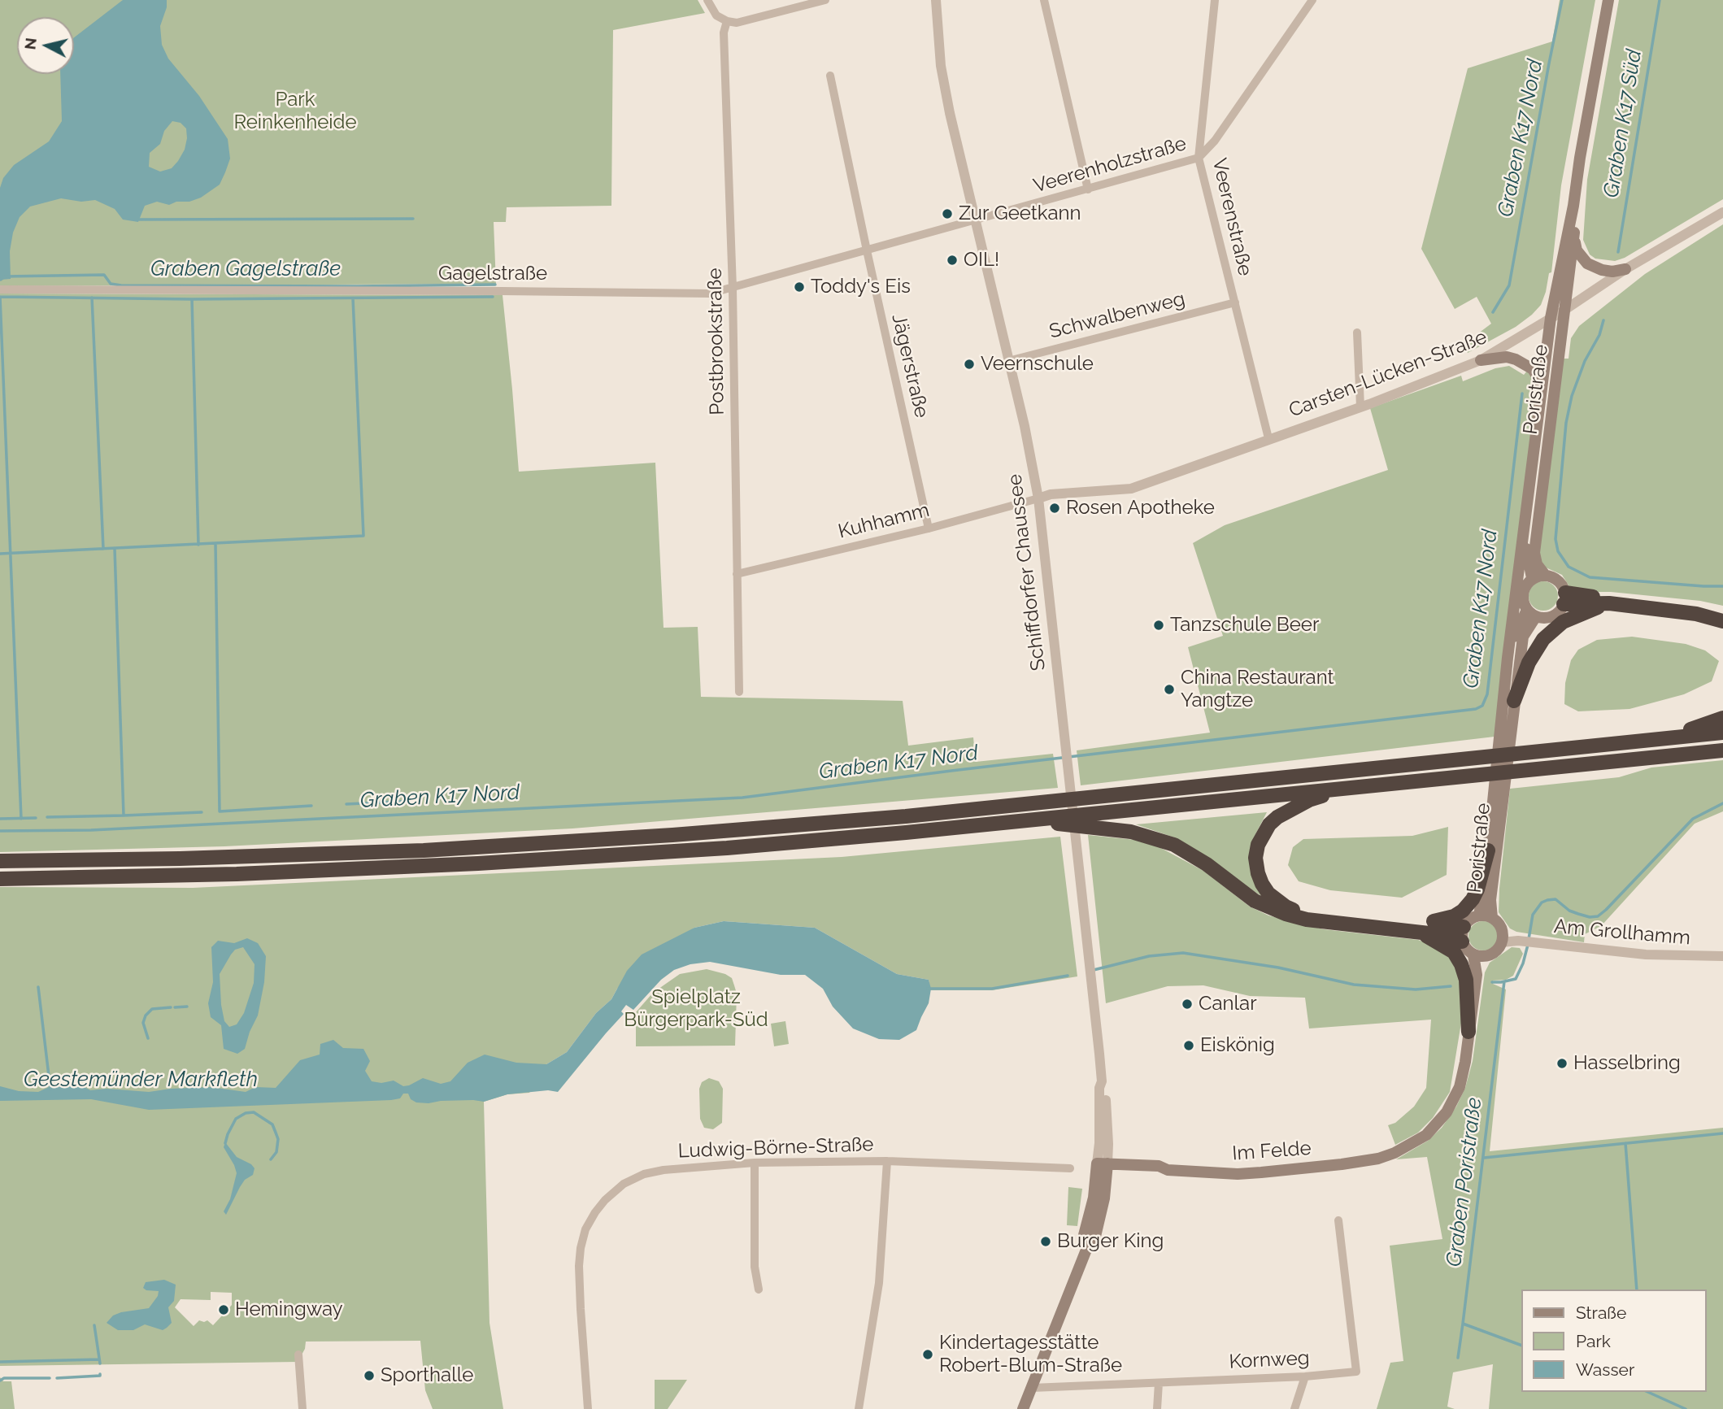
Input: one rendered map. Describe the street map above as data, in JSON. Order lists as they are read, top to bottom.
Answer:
{
  "streets": {
    "main road": ["Poristraße", "Schiffdorfer Chaussee", "Im Felde"],
    "street": [
      "Veerenholzstraße",
      "Veerenstraße",
      "Gagelstraße",
      "Schwalbenweg",
      "Postbrookstraße",
      "Jägerstraße",
      "Carsten-Lücken-Straße",
      "Kuhhamm",
      "Am Grollhamm",
      "Ludwig-Börne-Straße",
      "Kornweg"
    ]
  },
  "crossings": [
    ["Veerenholzstraße", "Veerenstraße"],
    ["Veerenholzstraße", "Gagelstraße"],
    ["Veerenholzstraße", "Schiffdorfer Chaussee"],
    ["Veerenstraße", "Schwalbenweg"],
    ["Veerenstraße", "Carsten-Lücken-Straße"],
    ["Gagelstraße", "Postbrookstraße"],
    ["Gagelstraße", "Jägerstraße"],
    ["Gagelstraße", "Schiffdorfer Chaussee"],
    ["Schwalbenweg", "Schiffdorfer Chaussee"],
    ["Postbrookstraße", "Kuhhamm"],
    ["Jägerstraße", "Kuhhamm"],
    ["Carsten-Lücken-Straße", "Poristraße"],
    ["Carsten-Lücken-Straße", "Kuhhamm"],
    ["Carsten-Lücken-Straße", "Schiffdorfer Chaussee"],
    ["Poristraße", "Am Grollhamm"],
    ["Kuhhamm", "Schiffdorfer Chaussee"],
    ["Schiffdorfer Chaussee", "Im Felde"],
    ["Schiffdorfer Chaussee", "Kornweg"]
  ],
  "water": [
    "Graben K17 Süd",
    "Graben K17 Nord",
    "Graben Gagelstraße",
    "Geestemünder Markfleth",
    "Graben Poristraße"
  ],
  "parks": ["Park Reinkenheide", "Spielplatz Bürgerpark-Süd"],
  "places": [
    "Zur Geetkann",
    "OIL!",
    "Toddy's Eis",
    "Veernschule",
    "Rosen Apotheke",
    "Tanzschule Beer",
    "China Restaurant Yangtze",
    "Canlar",
    "Eiskönig",
    "Hasselbring",
    "Burger King",
    "Hemingway",
    "Kindertagesstätte Robert-Blum-Straße",
    "Sporthalle"
  ],
  "legend": ["Straße", "Park", "Wasser"],
  "north": "left"
}
